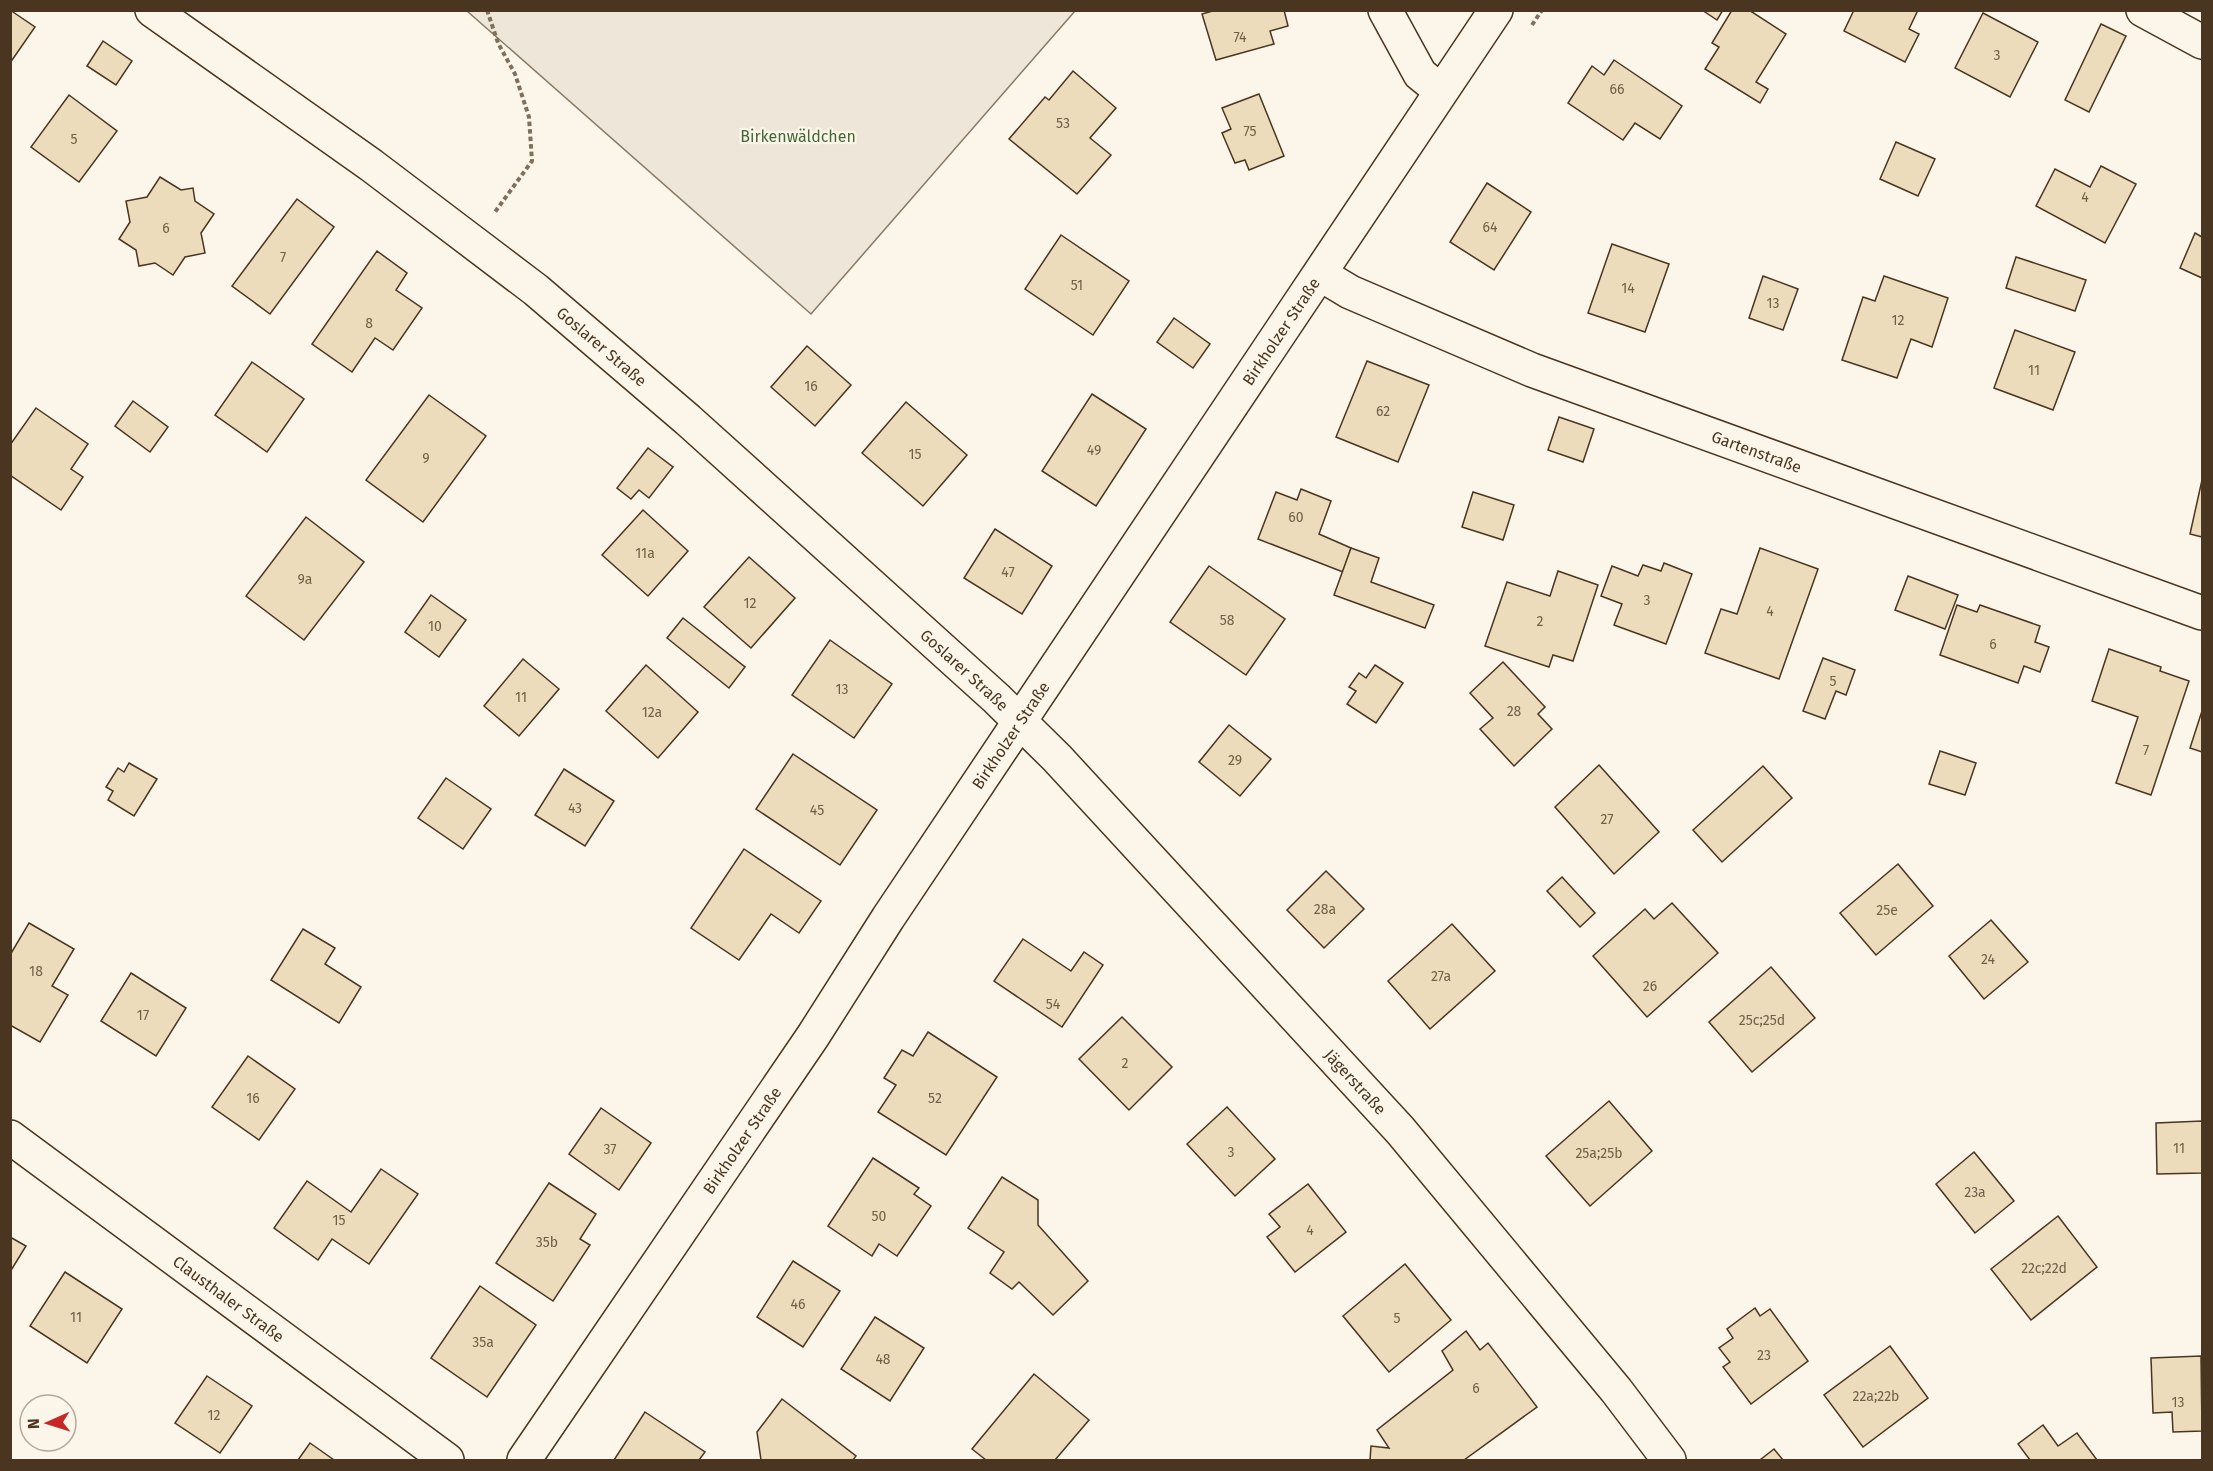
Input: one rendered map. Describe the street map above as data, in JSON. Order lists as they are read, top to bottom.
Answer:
{
  "streets": {
    "street": [
      "Birkholzer Straße",
      "Goslarer Straße",
      "Gartenstraße",
      "Jägerstraße",
      "Clausthaler Straße"
    ]
  },
  "crossings": [
    ["Birkholzer Straße", "Goslarer Straße"],
    ["Birkholzer Straße", "Gartenstraße"],
    ["Birkholzer Straße", "Jägerstraße"],
    ["Goslarer Straße", "Jägerstraße"]
  ],
  "parks": ["Birkenwäldchen"],
  "house_numbers": [
    "74",
    "3",
    "66",
    "53",
    "75",
    "5",
    "4",
    "64",
    "6",
    "7",
    "51",
    "14",
    "13",
    "12",
    "8",
    "11",
    "16",
    "62",
    "49",
    "15",
    "9",
    "60",
    "11a",
    "47",
    "9a",
    "3",
    "12",
    "4",
    "58",
    "2",
    "10",
    "6",
    "5",
    "13",
    "11",
    "28",
    "12a",
    "7",
    "29",
    "43",
    "45",
    "27",
    "28a",
    "25e",
    "24",
    "18",
    "27a",
    "26",
    "54",
    "17",
    "25c;25d",
    "2",
    "16",
    "52",
    "11",
    "37",
    "3",
    "25a;25b",
    "23a",
    "50",
    "15",
    "4",
    "35b",
    "22c;22d",
    "46",
    "11",
    "5",
    "35a",
    "23",
    "48",
    "6",
    "22a;22b",
    "13",
    "12"
  ],
  "north": "left"
}
